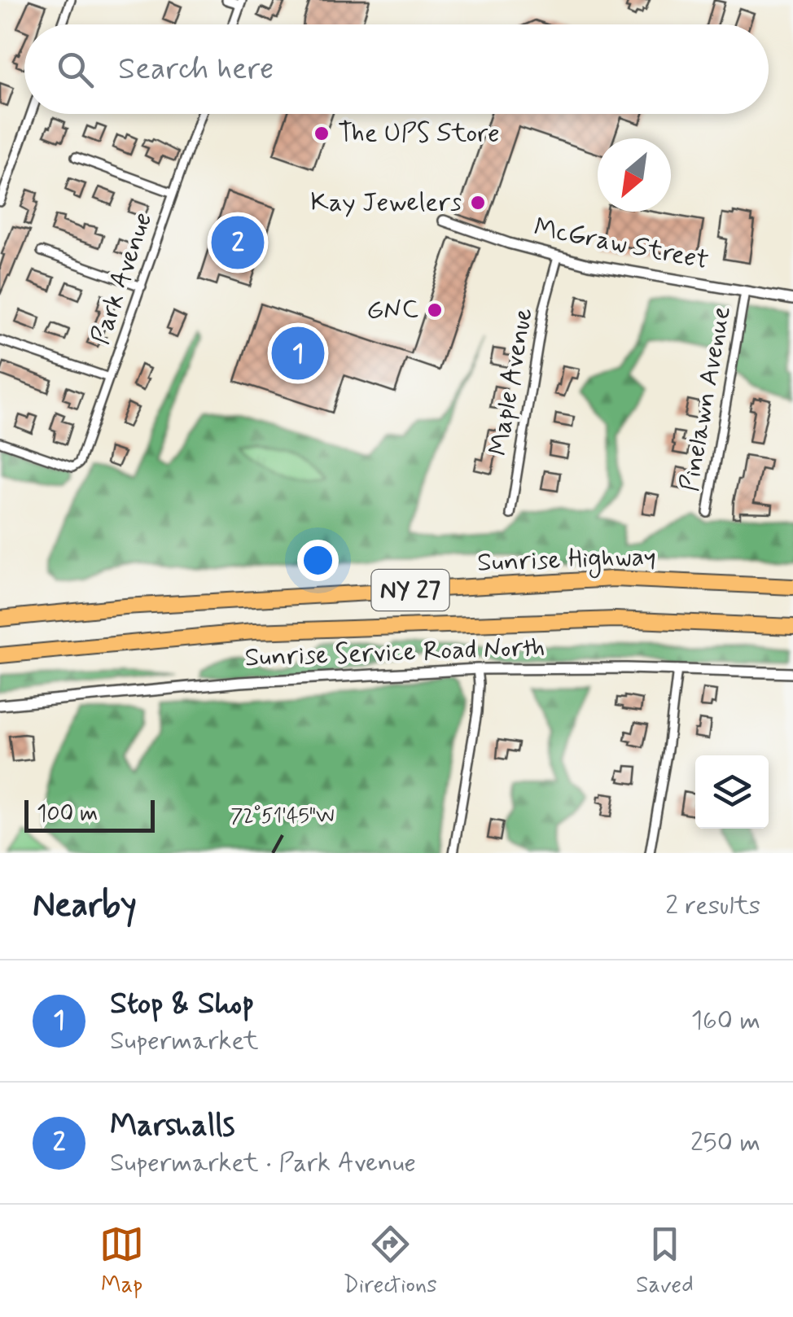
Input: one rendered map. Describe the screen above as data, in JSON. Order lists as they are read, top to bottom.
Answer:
{
  "streets": {
    "highway": ["Sunrise Highway", "NY 27"],
    "street": [
      "McGraw Street",
      "Park Avenue",
      "Maple Avenue",
      "Pinelawn Avenue",
      "Sunrise Service Road North"
    ]
  },
  "crossings": [
    ["McGraw Street", "Maple Avenue"],
    ["McGraw Street", "Pinelawn Avenue"]
  ],
  "places": ["The UPS Store", "Kay Jewelers", "GNC"],
  "scale_bar": "100 m",
  "north": "bottom left",
  "page": {
    "search": "Search here",
    "pins": ["2", "1"],
    "scale": "100 m",
    "heading": ["Nearby", "2 results"],
    "list": [
      {
        "mark": "1",
        "name": "Stop & Shop",
        "note": "Supermarket",
        "value": "160 m"
      },
      {
        "mark": "2",
        "name": "Marshalls",
        "note": "Supermarket · Park Avenue",
        "value": "250 m"
      }
    ],
    "nav": ["Map", "Directions", "Saved"]
  },
  "coordinates": ["72°51'45\"W"]
}
